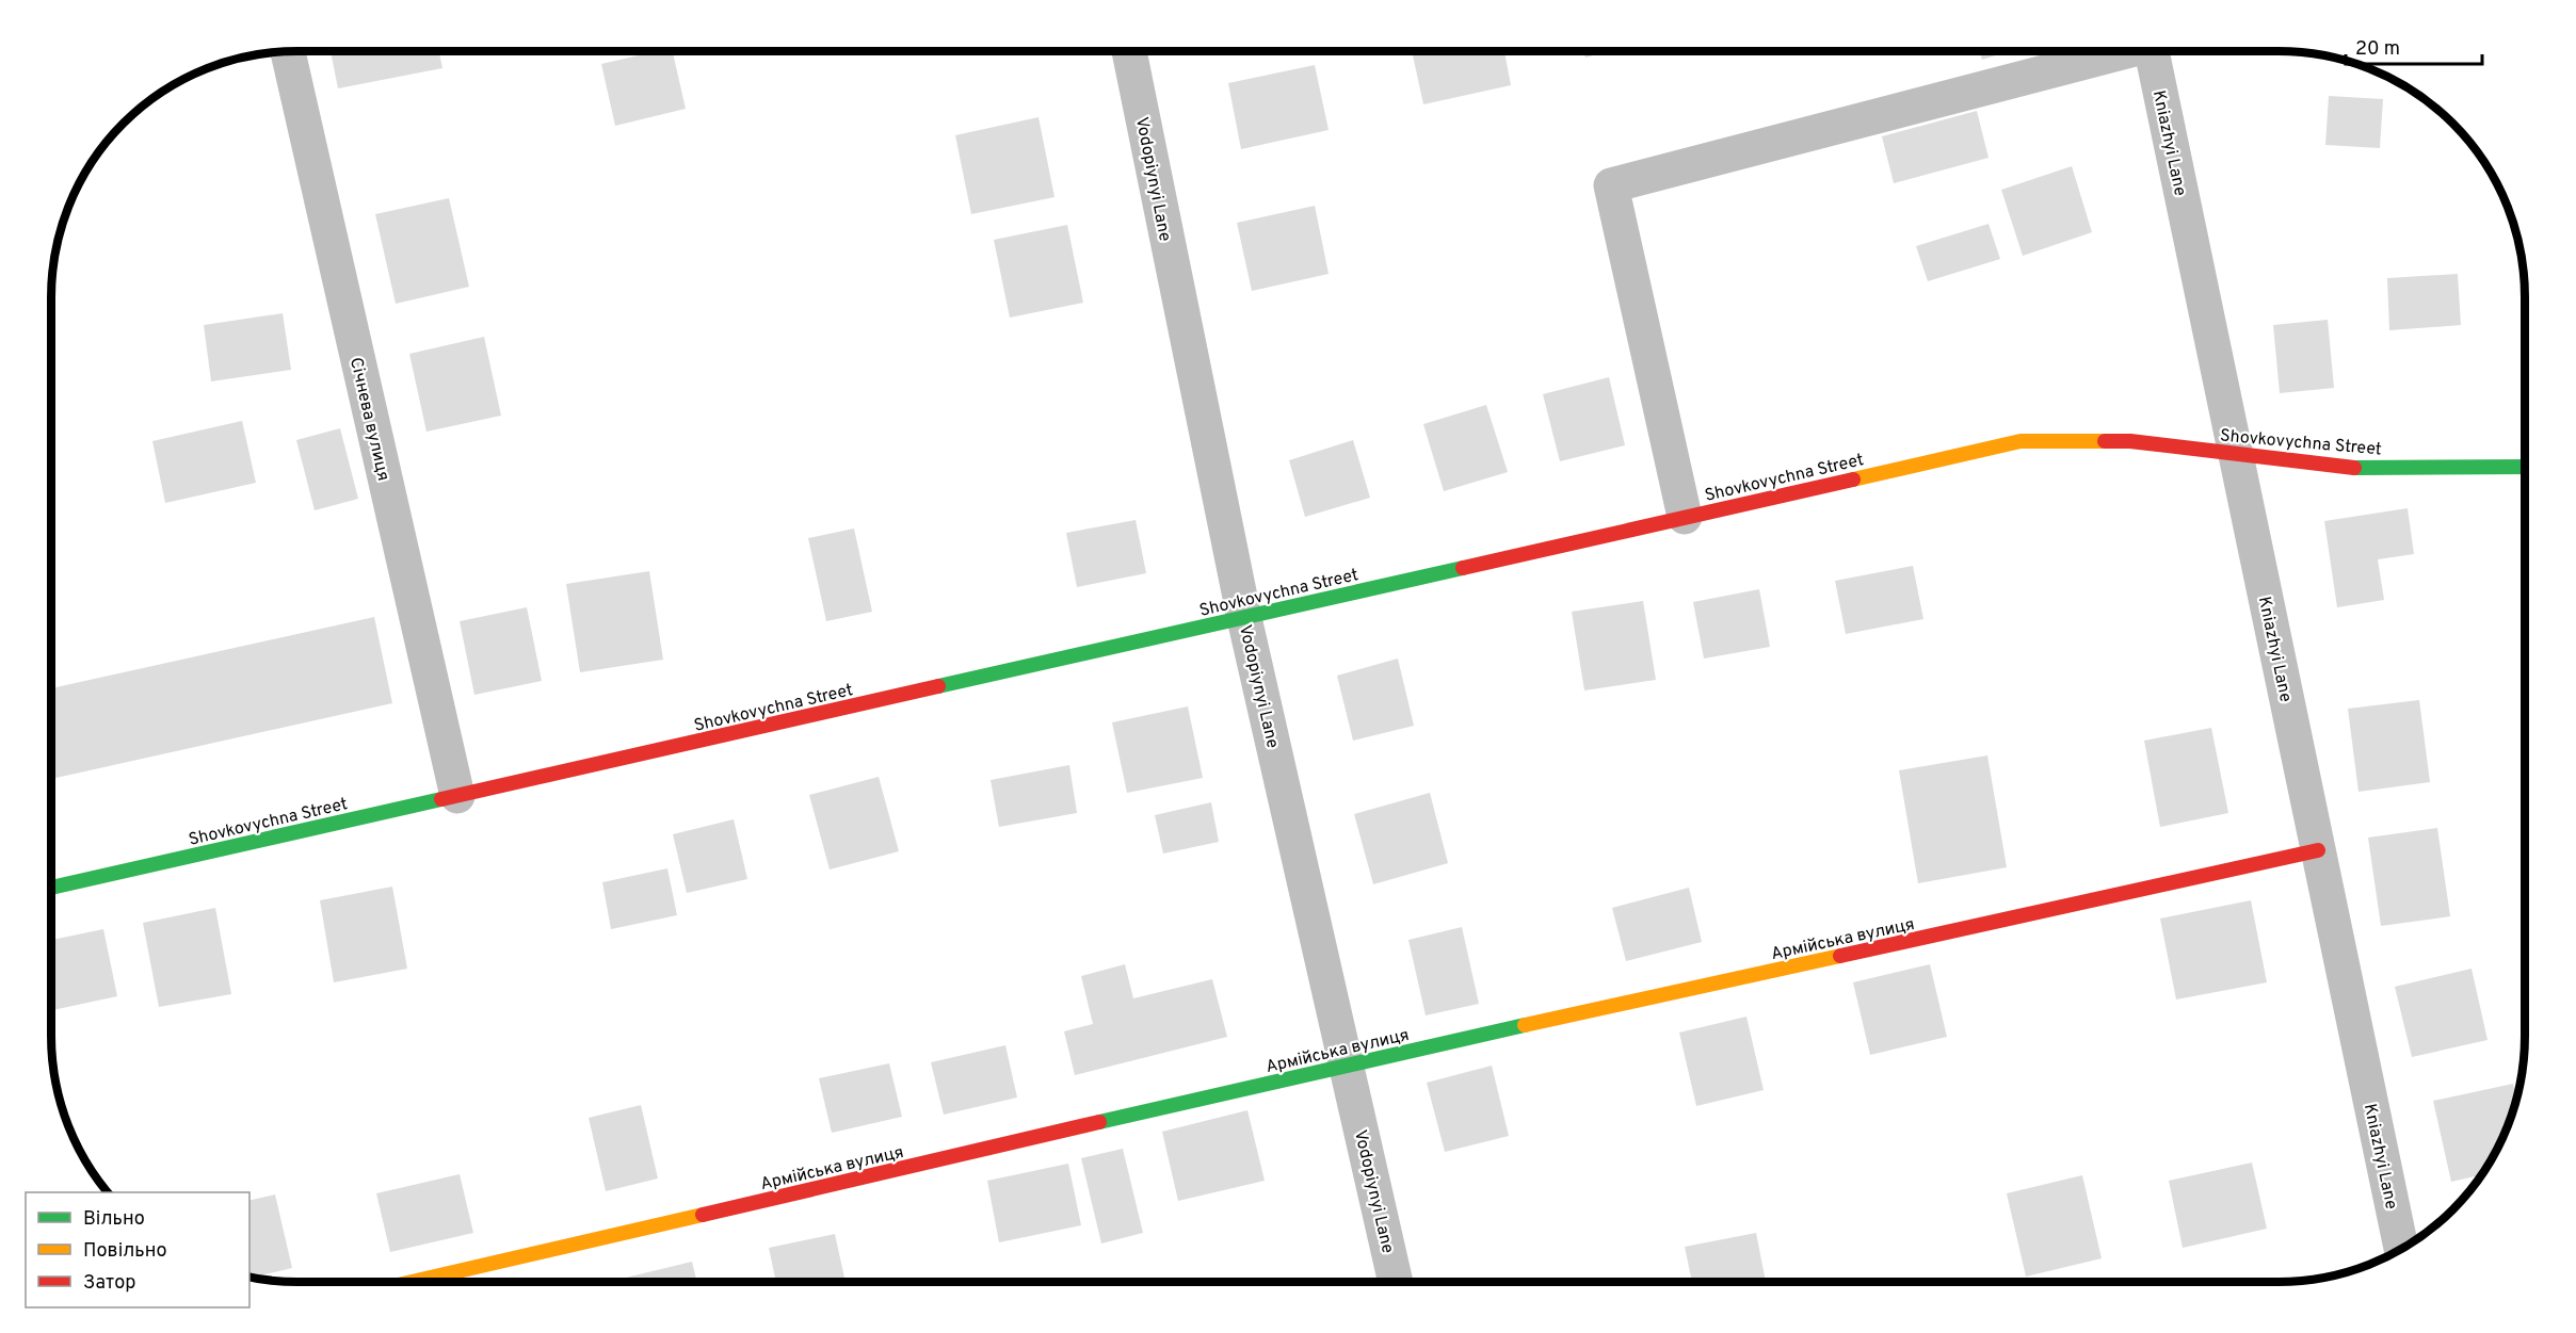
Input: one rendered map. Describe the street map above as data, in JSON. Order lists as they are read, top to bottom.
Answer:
{
  "streets": {
    "street": [
      "Kniazhyi Lane",
      "Vodopiynyi Lane",
      "Січнева вулиця",
      "Shovkovychna Street",
      "Армійська вулиця"
    ]
  },
  "crossings": [
    ["Kniazhyi Lane", "Shovkovychna Street"],
    ["Kniazhyi Lane", "Армійська вулиця"],
    ["Vodopiynyi Lane", "Shovkovychna Street"],
    ["Vodopiynyi Lane", "Армійська вулиця"],
    ["Січнева вулиця", "Shovkovychna Street"]
  ],
  "legend": ["Вільно", "Повільно", "Затор"],
  "scale_bar": "20 m"
}
